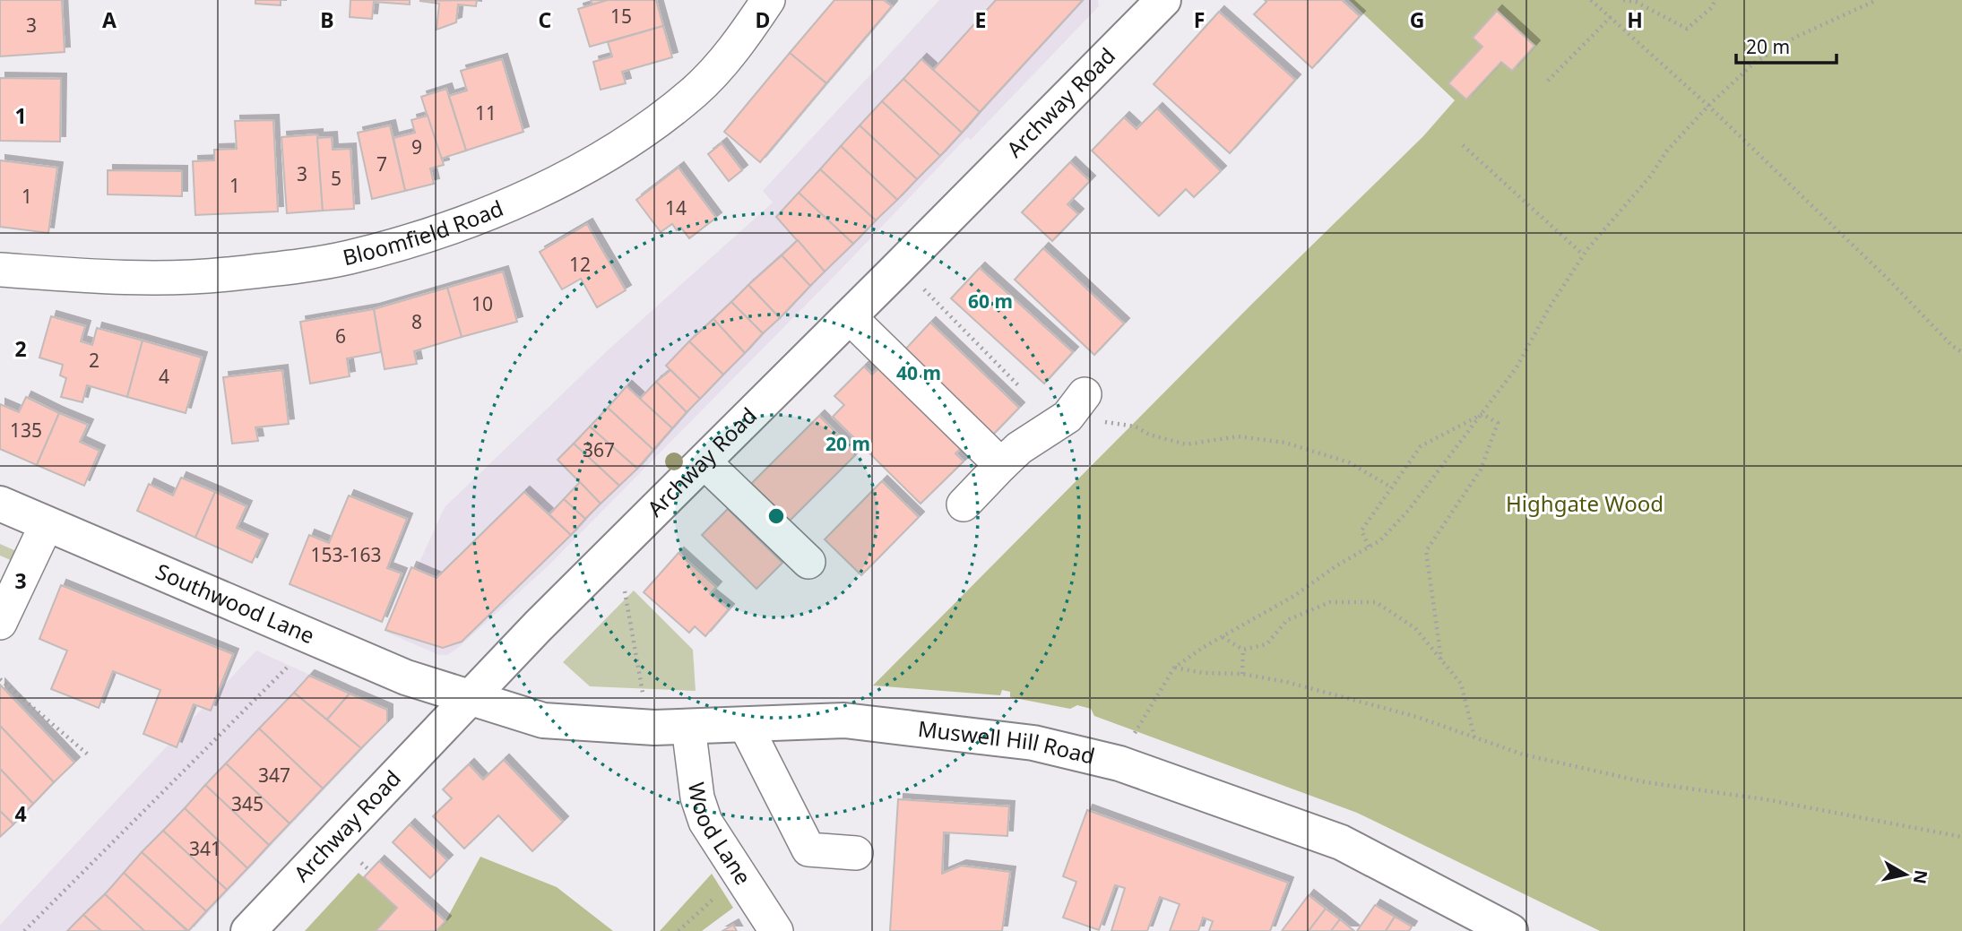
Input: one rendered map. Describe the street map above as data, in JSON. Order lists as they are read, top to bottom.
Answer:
{
  "streets": {
    "main road": ["Archway Road", "Southwood Lane", "Muswell Hill Road"],
    "street": ["Bloomfield Road", "Wood Lane"]
  },
  "crossings": [
    ["Archway Road", "Southwood Lane"],
    ["Archway Road", "Muswell Hill Road"],
    ["Southwood Lane", "Muswell Hill Road"],
    ["Muswell Hill Road", "Wood Lane"]
  ],
  "parks": ["Highgate Wood"],
  "house_numbers": [
    "15",
    "3",
    "11",
    "9",
    "7",
    "3",
    "5",
    "1",
    "1",
    "14",
    "12",
    "10",
    "8",
    "6",
    "2",
    "4",
    "135",
    "367",
    "153-163",
    "347",
    "345",
    "341"
  ],
  "scale_bar": "20 m",
  "north": "right",
  "grid": {
    "columns": [
      "A",
      "B",
      "C",
      "D",
      "E",
      "F",
      "G",
      "H"
    ],
    "rows": [
      "1",
      "2",
      "3",
      "4"
    ]
  },
  "rings": ["60 m", "40 m", "20 m"]
}
